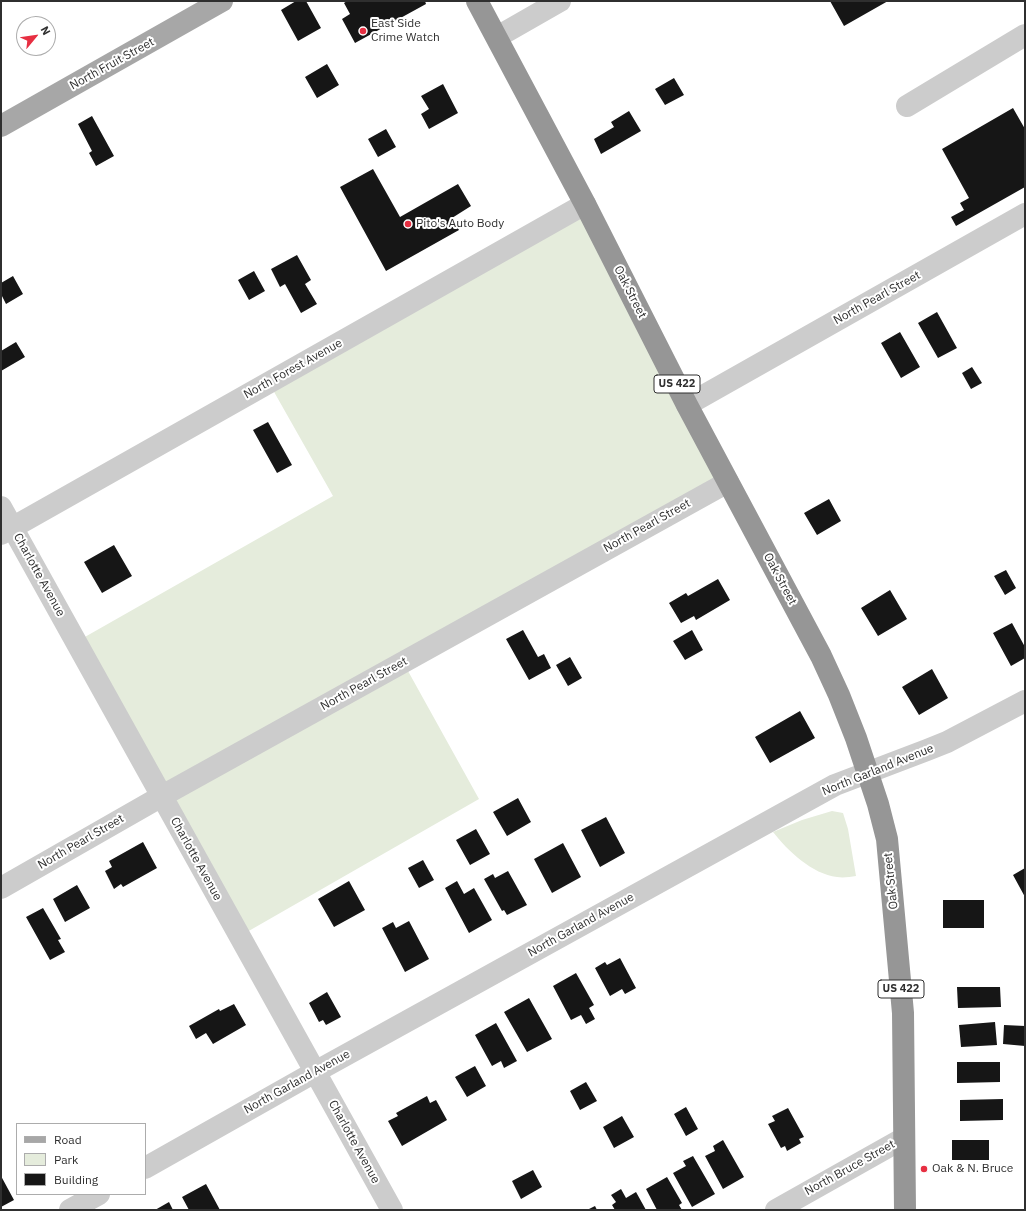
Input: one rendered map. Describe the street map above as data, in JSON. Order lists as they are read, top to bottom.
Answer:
{
  "streets": {
    "highway": ["Oak Street", "US 422"],
    "main road": ["North Fruit Street"],
    "street": [
      "North Pearl Street",
      "North Forest Avenue",
      "Charlotte Avenue",
      "North Garland Avenue",
      "North Bruce Street"
    ]
  },
  "crossings": [
    ["Oak Street", "North Pearl Street"],
    ["Oak Street", "North Forest Avenue"],
    ["Oak Street", "North Garland Avenue"],
    ["Oak Street", "North Bruce Street"],
    ["North Pearl Street", "Charlotte Avenue"],
    ["North Forest Avenue", "Charlotte Avenue"],
    ["Charlotte Avenue", "North Garland Avenue"]
  ],
  "places": ["East Side Crime Watch", "Pito's Auto Body", "Oak & N. Bruce"],
  "legend": ["Road", "Park", "Building"],
  "north": "top right"
}
